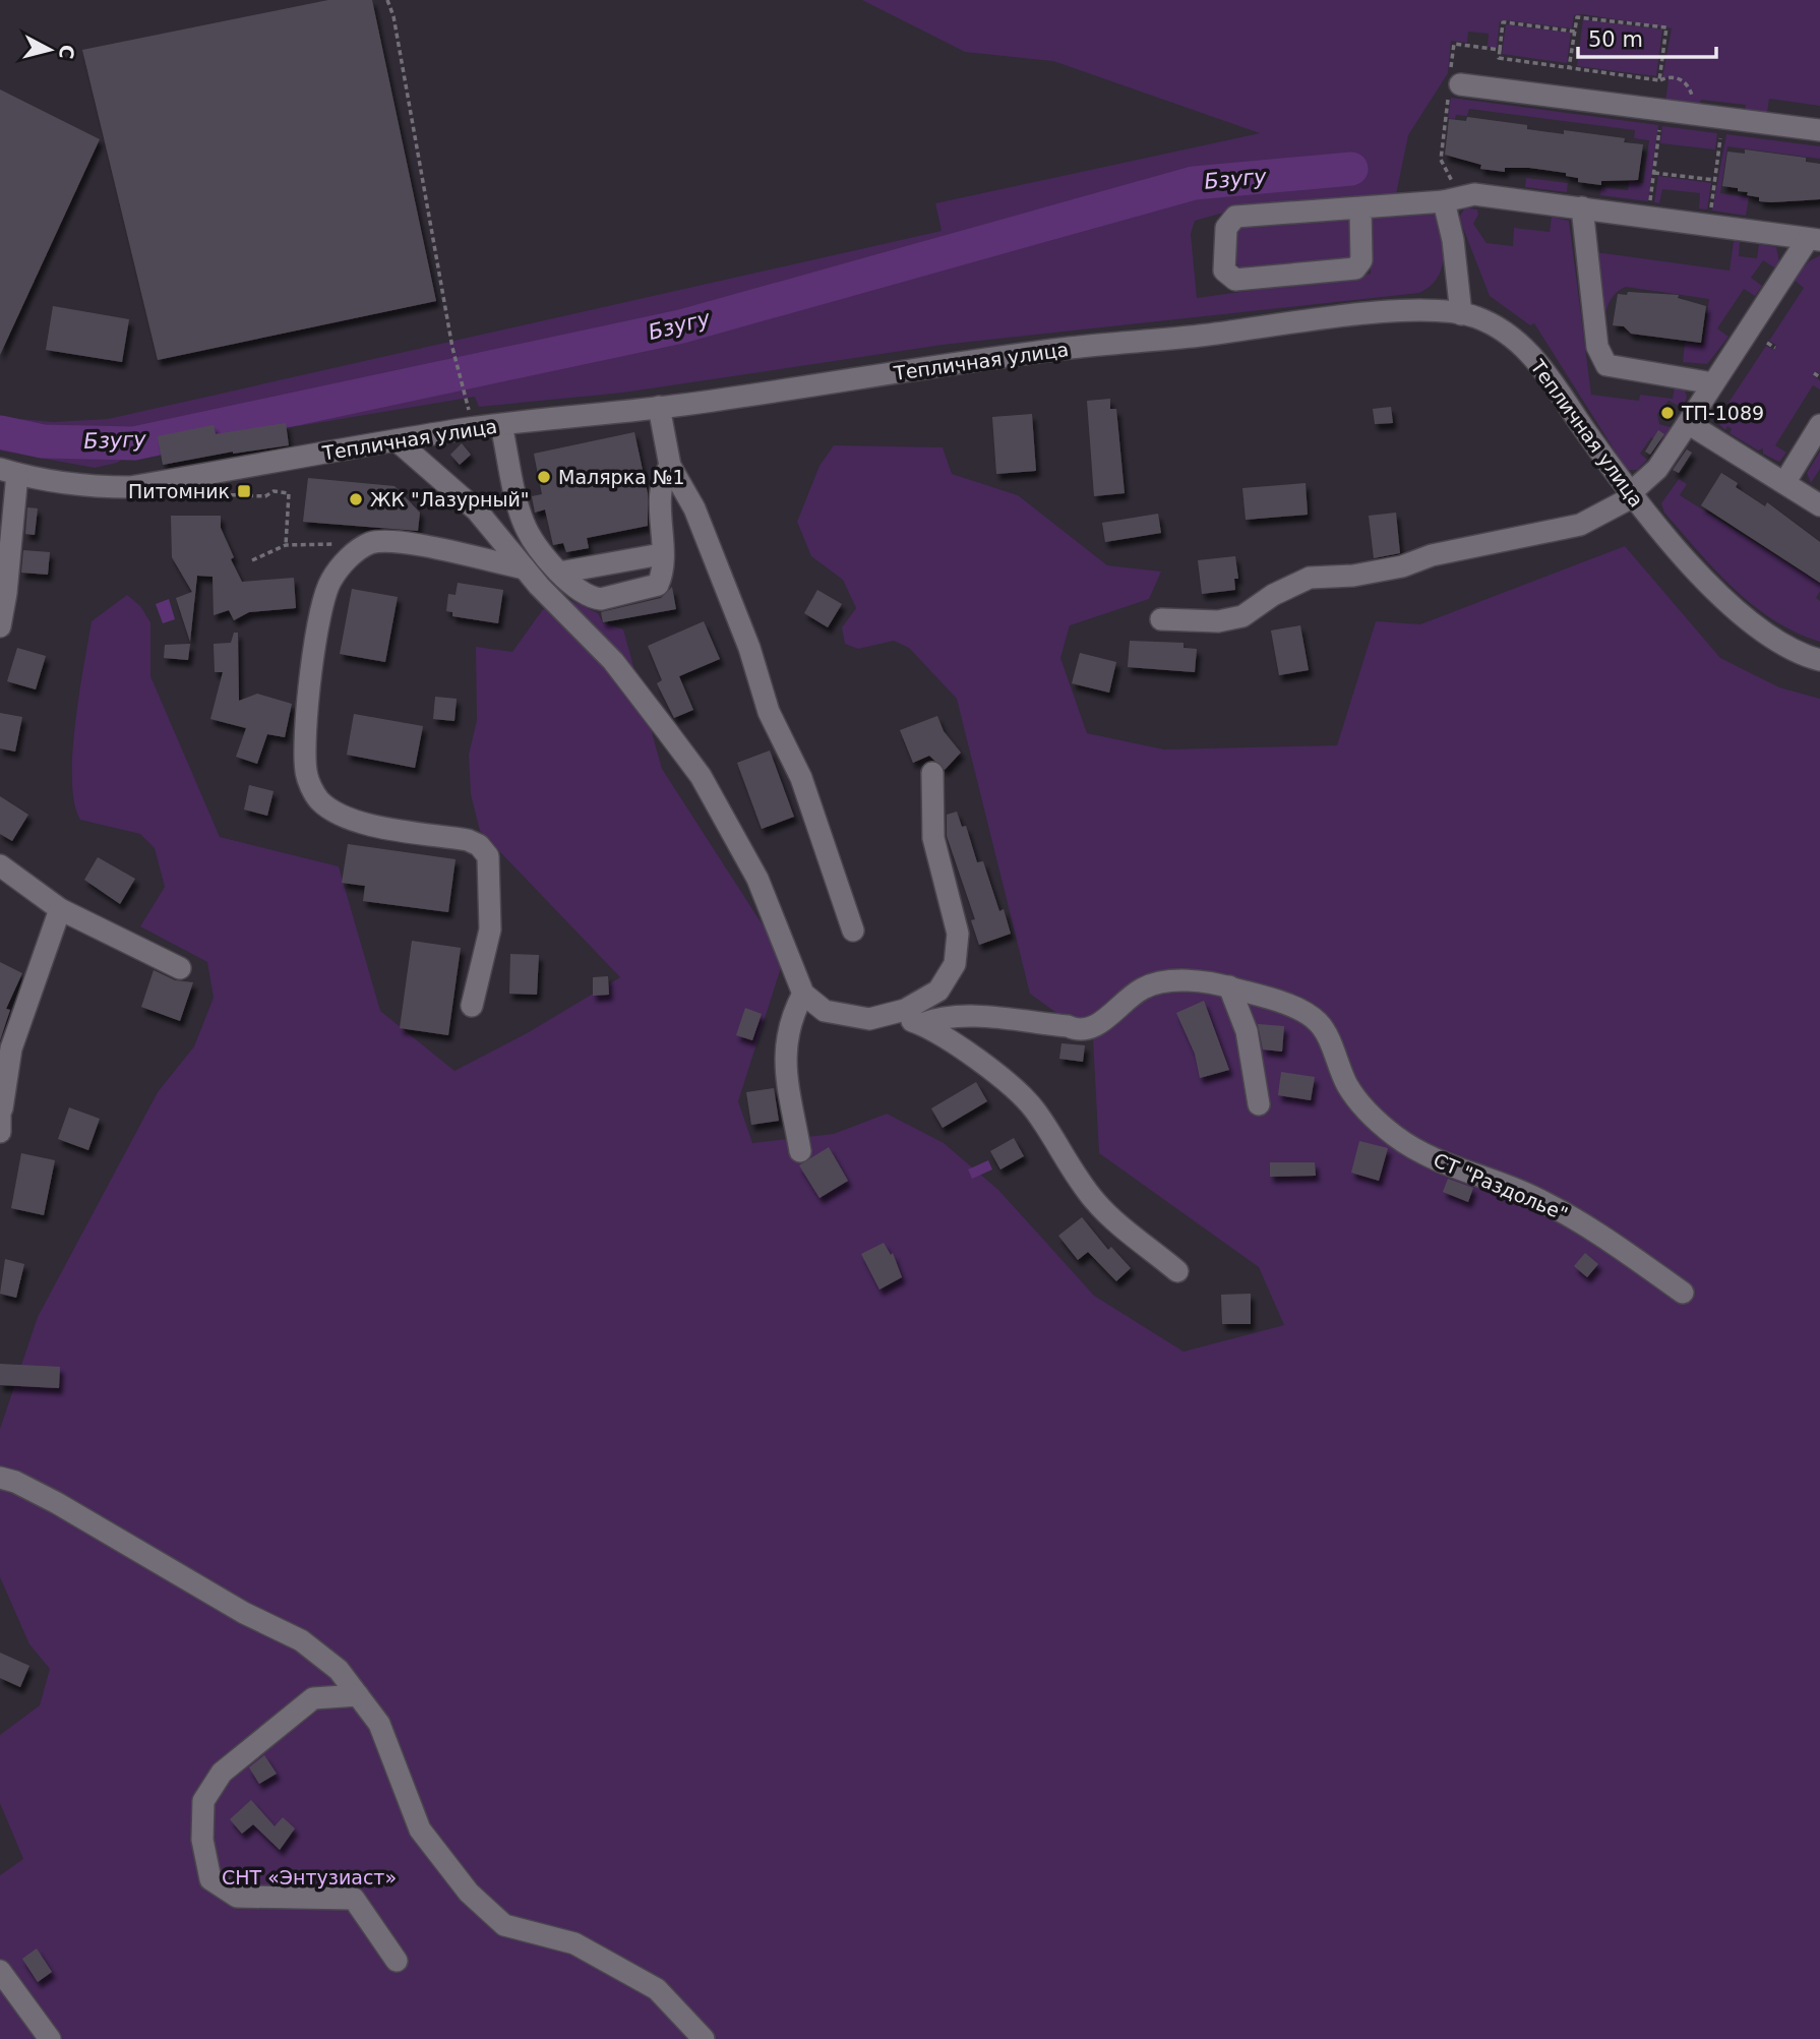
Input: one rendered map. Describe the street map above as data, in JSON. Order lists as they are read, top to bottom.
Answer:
{
  "streets": {
    "street": ["Тепличная улица", "СТ \"Раздолье\""]
  },
  "water": ["Бзугу"],
  "parks": ["СНТ «Энтузиаст»"],
  "places": {
    "other": ["ТП-1089", "Малярка №1", "ЖК \"Лазурный\""],
    "transit": ["Питомник"]
  },
  "scale_bar": "50 m",
  "north": "right"
}
